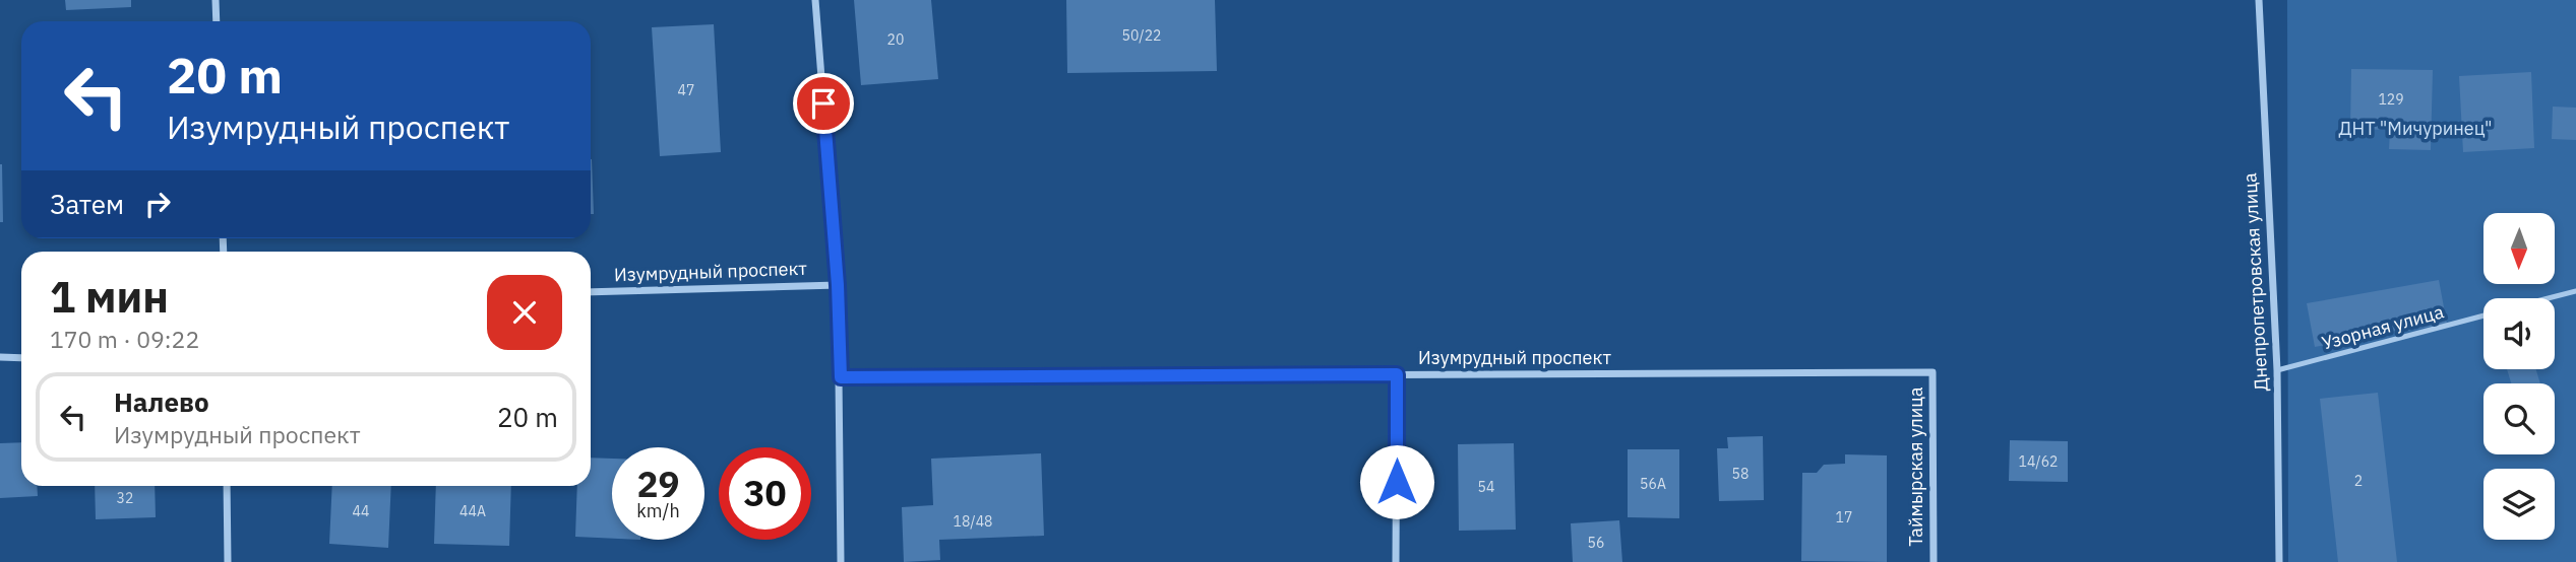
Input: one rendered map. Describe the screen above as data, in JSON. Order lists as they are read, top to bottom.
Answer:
{
  "streets": {
    "street": ["Изумрудный проспект", "Днепропетровская улица", "Таймырская улица"],
    "lane": ["Узорная улица"]
  },
  "crossings": [
    ["Изумрудный проспект", "Таймырская улица"],
    ["Днепропетровская улица", "Узорная улица"]
  ],
  "parks": ["ДНТ \"Мичуринец\""],
  "house_numbers": [
    "50/22",
    "20",
    "47",
    "129",
    "14/62",
    "58",
    "2",
    "56А",
    "54",
    "32",
    "44",
    "44А",
    "17",
    "18/48",
    "56"
  ],
  "north": "bottom",
  "page": {
    "turn": ["20 m", "Изумрудный проспект"],
    "then": "Затем",
    "heading": ["1 мин", "170 m · 09:22"],
    "list": [
      {
        "name": "Налево",
        "note": "Изумрудный проспект",
        "value": "20 m"
      }
    ],
    "speed": "29 km/h",
    "limit": "30"
  }
}
